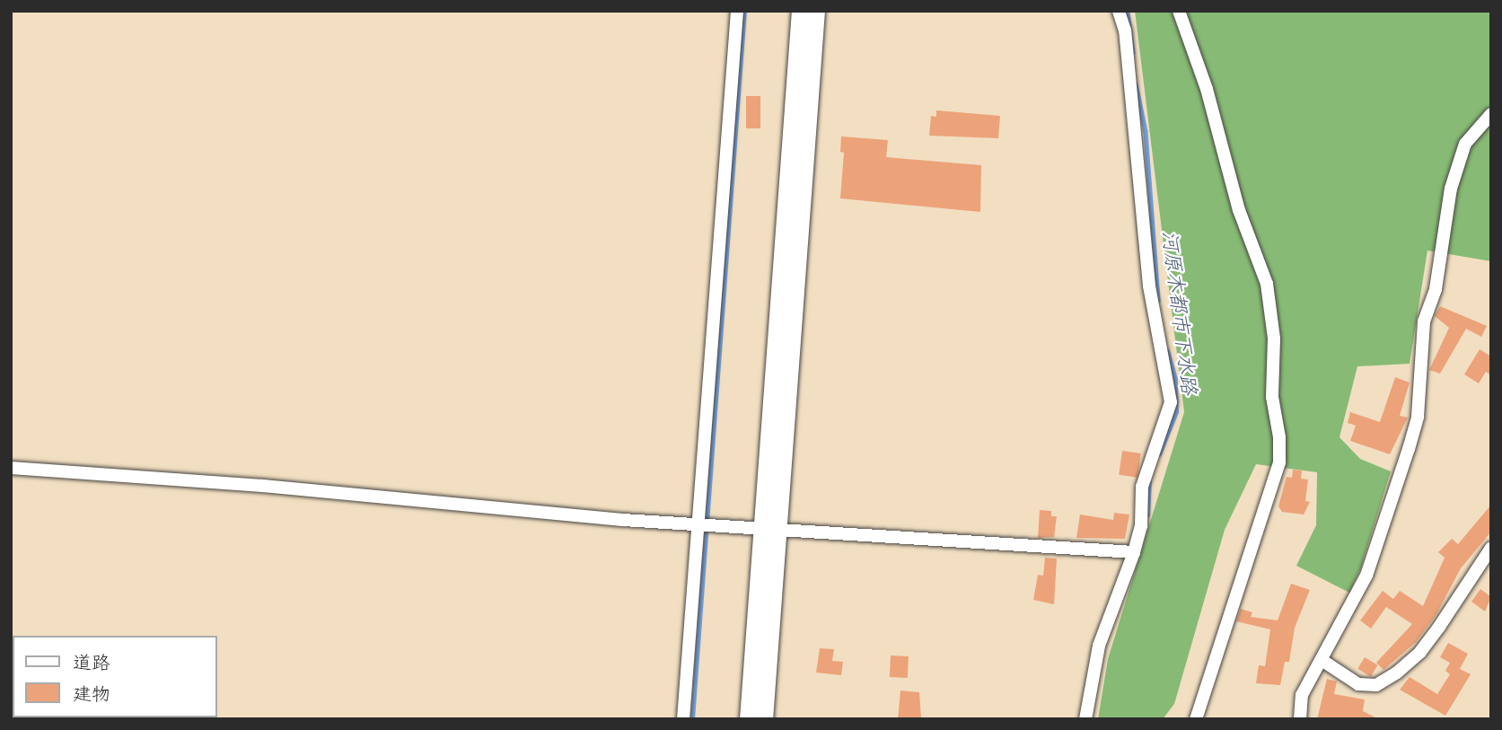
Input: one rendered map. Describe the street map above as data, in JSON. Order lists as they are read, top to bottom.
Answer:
{
  "water": ["河原木都市下水路"],
  "legend": ["道路", "建物"]
}
